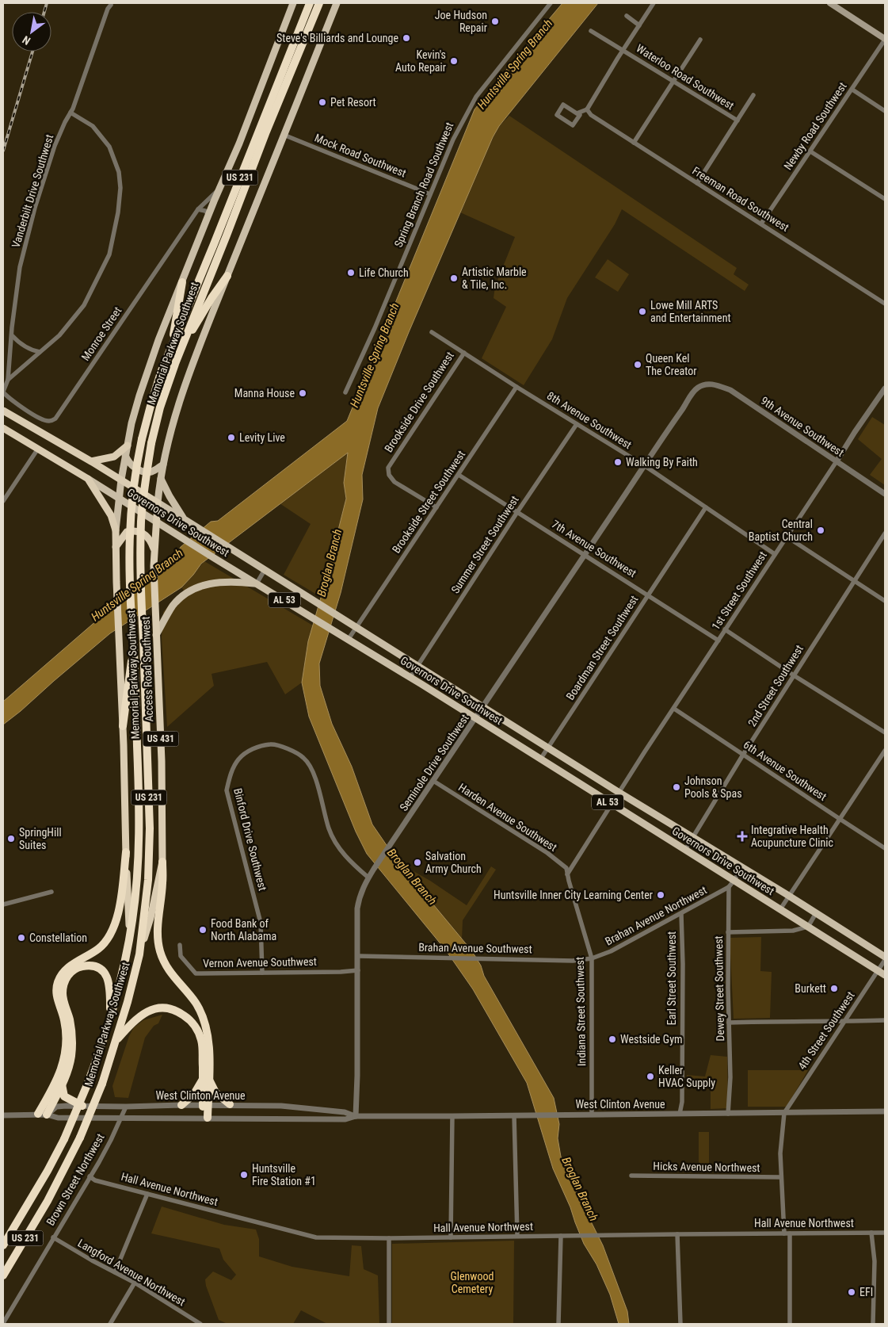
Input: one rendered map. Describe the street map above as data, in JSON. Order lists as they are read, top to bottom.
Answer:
{
  "streets": {
    "highway": [
      "US 231",
      "Memorial Parkway Southwest",
      "Governors Drive Southwest",
      "Access Road Southwest",
      "US 431"
    ],
    "main road": ["AL 53"],
    "street": [
      "Waterloo Road Southwest",
      "Newby Road Southwest",
      "Mock Road Southwest",
      "Spring Branch Road Southwest",
      "Vanderbilt Drive Southwest",
      "Freeman Road Southwest",
      "Monroe Street",
      "Brookside Drive Southwest",
      "8th Avenue Southwest",
      "9th Avenue Southwest",
      "Brookside Street Southwest",
      "Summer Street Southwest",
      "7th Avenue Southwest",
      "1st Street Southwest",
      "Boardman Street Southwest",
      "2nd Street Southwest",
      "Seminole Drive Southwest",
      "6th Avenue Southwest",
      "Harden Avenue Southwest",
      "Binford Drive Southwest",
      "Brahan Avenue Northwest",
      "Brahan Avenue Southwest",
      "Vernon Avenue Southwest",
      "Earl Street Southwest",
      "Dewey Street Southwest",
      "Indiana Street Southwest",
      "4th Street Southwest",
      "West Clinton Avenue",
      "Hicks Avenue Northwest",
      "Brown Street Northwest",
      "Hall Avenue Northwest",
      "Langford Avenue Northwest"
    ]
  },
  "crossings": [
    ["Newby Road Southwest", "Freeman Road Southwest"],
    ["Mock Road Southwest", "Spring Branch Road Southwest"],
    ["Vanderbilt Drive Southwest", "Monroe Street"],
    ["Monroe Street", "Memorial Parkway Southwest"],
    ["Memorial Parkway Southwest", "Governors Drive Southwest"],
    ["Memorial Parkway Southwest", "US 431"],
    ["Brookside Drive Southwest", "8th Avenue Southwest"],
    ["Brookside Drive Southwest", "Brookside Street Southwest"],
    ["8th Avenue Southwest", "Brookside Street Southwest"],
    ["8th Avenue Southwest", "Summer Street Southwest"],
    ["8th Avenue Southwest", "1st Street Southwest"],
    ["8th Avenue Southwest", "Boardman Street Southwest"],
    ["8th Avenue Southwest", "Seminole Drive Southwest"],
    ["9th Avenue Southwest", "1st Street Southwest"],
    ["9th Avenue Southwest", "Seminole Drive Southwest"],
    ["Brookside Street Southwest", "Governors Drive Southwest"],
    ["Brookside Street Southwest", "7th Avenue Southwest"],
    ["Governors Drive Southwest", "Summer Street Southwest"],
    ["Governors Drive Southwest", "1st Street Southwest"],
    ["Governors Drive Southwest", "Boardman Street Southwest"],
    ["Governors Drive Southwest", "Access Road Southwest"],
    ["Governors Drive Southwest", "2nd Street Southwest"],
    ["Governors Drive Southwest", "Seminole Drive Southwest"],
    ["Governors Drive Southwest", "4th Street Southwest"],
    ["Summer Street Southwest", "7th Avenue Southwest"],
    ["7th Avenue Southwest", "1st Street Southwest"],
    ["7th Avenue Southwest", "Boardman Street Southwest"],
    ["7th Avenue Southwest", "Seminole Drive Southwest"],
    ["1st Street Southwest", "6th Avenue Southwest"],
    ["Access Road Southwest", "US 431"],
    ["2nd Street Southwest", "6th Avenue Southwest"],
    ["Seminole Drive Southwest", "Harden Avenue Southwest"],
    ["Seminole Drive Southwest", "Binford Drive Southwest"],
    ["Seminole Drive Southwest", "Brahan Avenue Southwest"],
    ["Seminole Drive Southwest", "Vernon Avenue Southwest"],
    ["Seminole Drive Southwest", "West Clinton Avenue"],
    ["Harden Avenue Southwest", "Indiana Street Southwest"],
    ["Binford Drive Southwest", "Vernon Avenue Southwest"],
    ["Brahan Avenue Northwest", "Brahan Avenue Southwest"],
    ["Brahan Avenue Northwest", "Earl Street Southwest"],
    ["Brahan Avenue Northwest", "Dewey Street Southwest"],
    ["Brahan Avenue Northwest", "Indiana Street Southwest"],
    ["Brahan Avenue Southwest", "Indiana Street Southwest"],
    ["Earl Street Southwest", "West Clinton Avenue"],
    ["Dewey Street Southwest", "West Clinton Avenue"],
    ["Indiana Street Southwest", "West Clinton Avenue"],
    ["4th Street Southwest", "West Clinton Avenue"],
    ["West Clinton Avenue", "Brown Street Northwest"],
    ["Brown Street Northwest", "Hall Avenue Northwest"],
    ["Brown Street Northwest", "Langford Avenue Northwest"]
  ],
  "water": ["Huntsville Spring Branch", "Broglan Branch"],
  "parks": ["Glenwood Cemetery"],
  "places": {
    "other": [
      "Joe Hudson Repair",
      "Steve's Billiards and Lounge",
      "Kevin's Auto Repair",
      "Pet Resort",
      "Life Church",
      "Artistic Marble & Tile, Inc.",
      "Lowe Mill ARTS and Entertainment",
      "Queen Kel The Creator",
      "Manna House",
      "Levity Live",
      "Walking By Faith",
      "Central Baptist Church",
      "Johnson Pools & Spas",
      "SpringHill Suites",
      "Salvation Army Church",
      "Huntsville Inner City Learning Center",
      "Food Bank of North Alabama",
      "Constellation",
      "Burkett",
      "Westside Gym",
      "Keller HVAC Supply",
      "Huntsville Fire Station #1",
      "EFI"
    ],
    "health": ["Integrative Health Acupuncture Clinic"]
  },
  "north": "bottom left"
}
